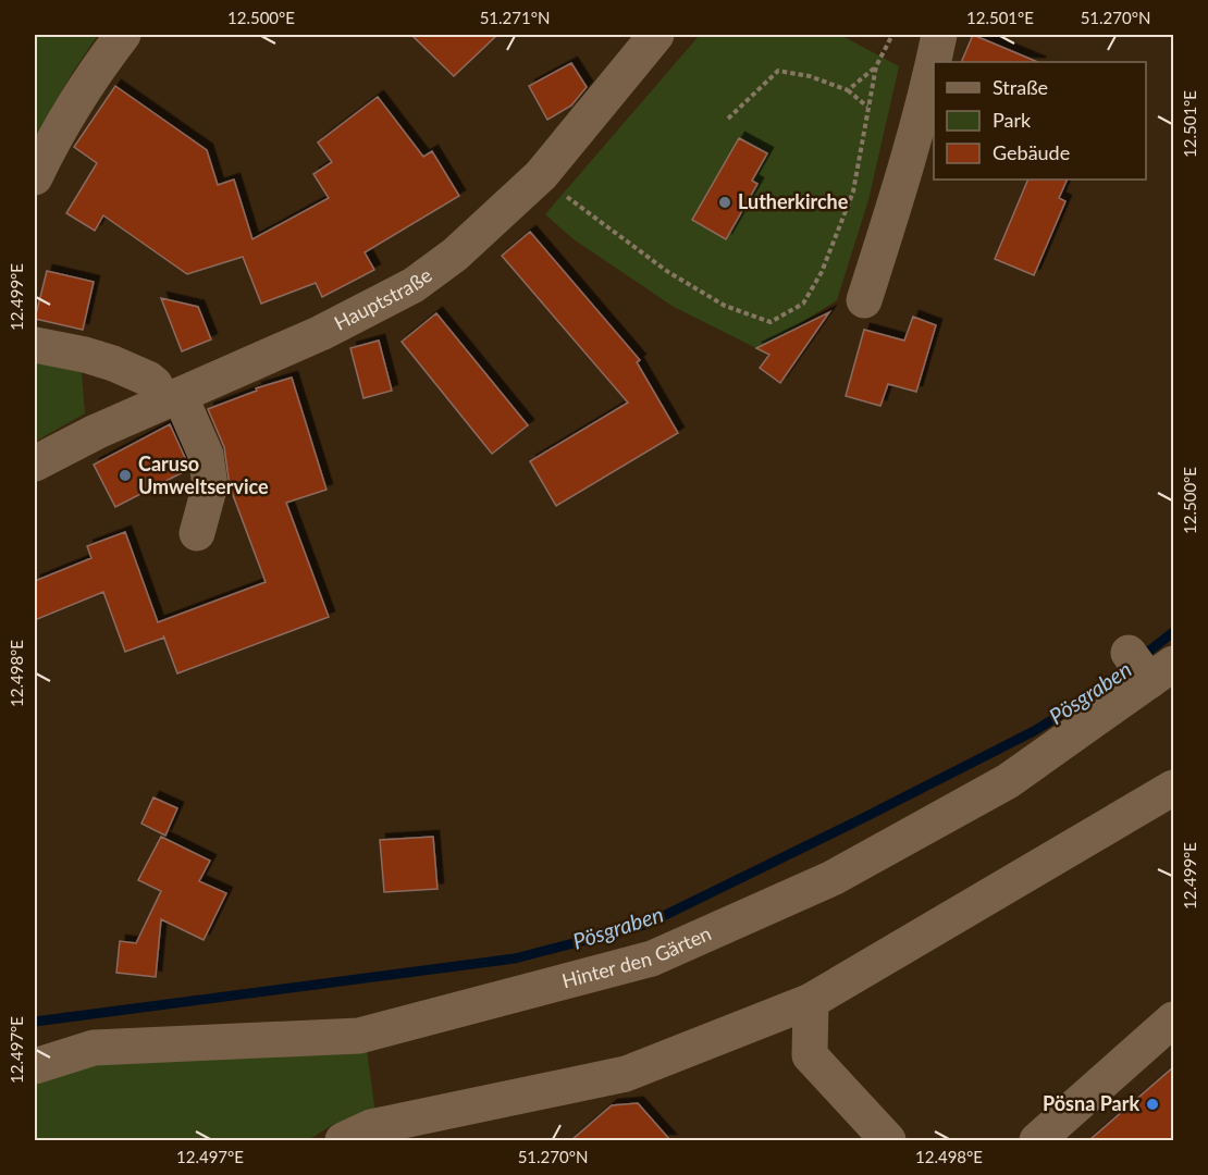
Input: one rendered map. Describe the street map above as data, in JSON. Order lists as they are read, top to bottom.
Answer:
{
  "streets": {
    "street": ["Hauptstraße", "Hinter den Gärten"]
  },
  "water": ["Pösgraben"],
  "places": ["Lutherkirche", "Caruso Umweltservice", "Pösna Park"],
  "legend": ["Straße", "Park", "Gebäude"],
  "coordinates": [
    "12.500°E",
    "51.271°N",
    "12.501°E",
    "51.270°N",
    "12.499°E",
    "12.498°E",
    "12.497°E"
  ]
}
